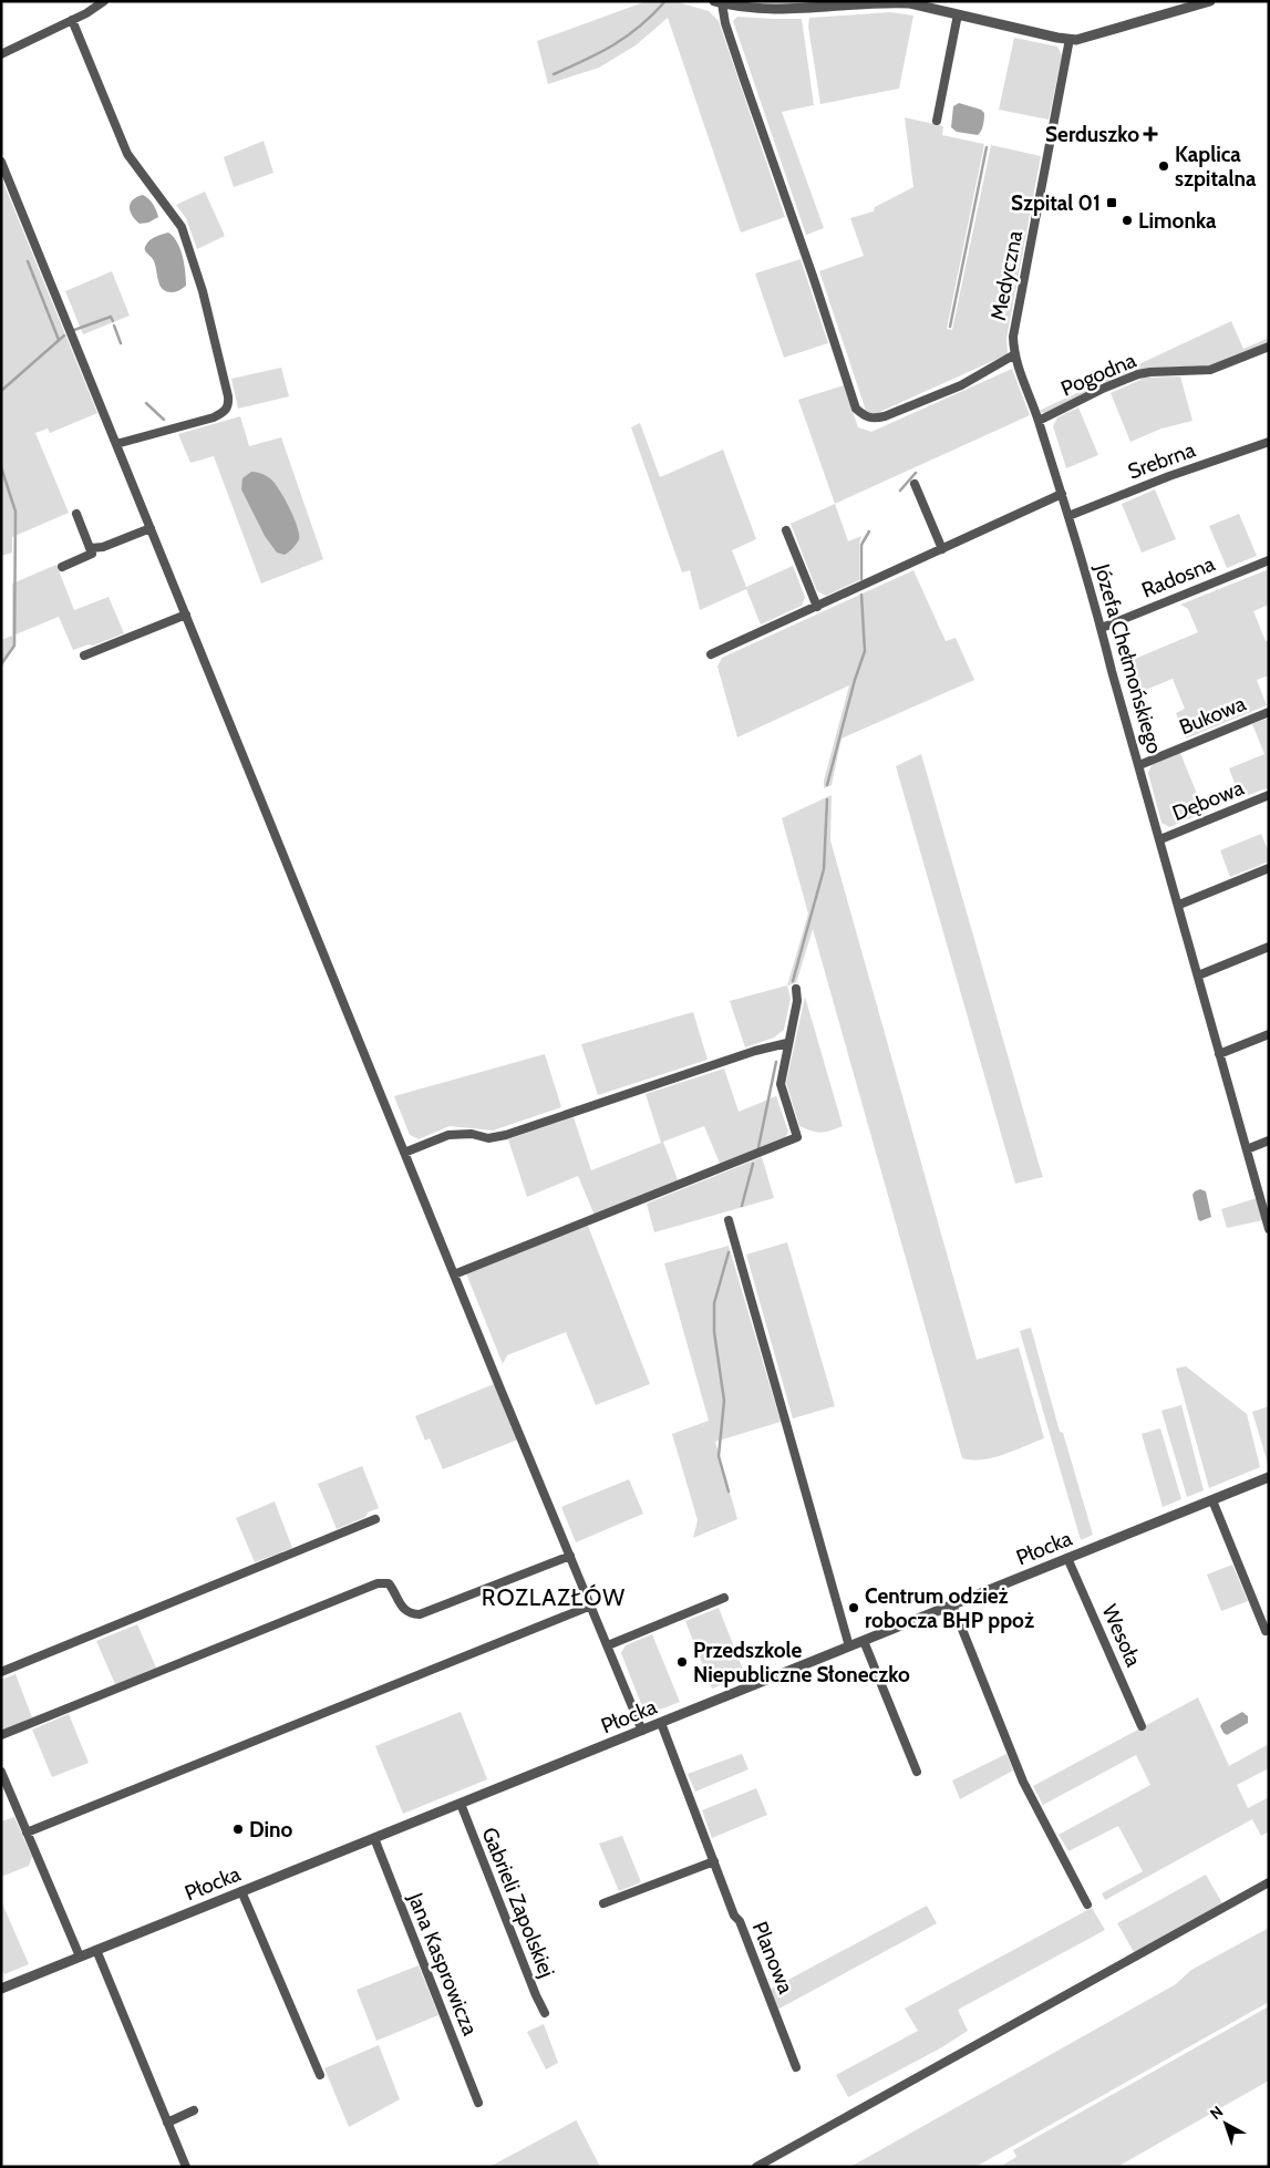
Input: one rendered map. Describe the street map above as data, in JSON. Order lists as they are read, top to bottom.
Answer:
{
  "streets": {
    "street": [
      "Medyczna",
      "Pogodna",
      "Srebrna",
      "Radosna",
      "Józefa Chełmońskiego",
      "Bukowa",
      "Dębowa",
      "Płocka",
      "Wesoła",
      "Gabrieli Zapolskiej",
      "Planowa",
      "Jana Kasprowicza"
    ]
  },
  "crossings": [
    ["Medyczna", "Józefa Chełmońskiego"],
    ["Pogodna", "Józefa Chełmońskiego"],
    ["Srebrna", "Józefa Chełmońskiego"],
    ["Radosna", "Józefa Chełmońskiego"],
    ["Józefa Chełmońskiego", "Bukowa"],
    ["Józefa Chełmońskiego", "Dębowa"],
    ["Płocka", "Wesoła"],
    ["Płocka", "Gabrieli Zapolskiej"],
    ["Płocka", "Planowa"],
    ["Płocka", "Jana Kasprowicza"]
  ],
  "districts": ["ROZLAZŁÓW"],
  "places": {
    "health": ["Serduszko"],
    "other": [
      "Kaplica szpitalna",
      "Limonka",
      "Centrum odzież robocza BHP ppoż",
      "Przedszkole Niepubliczne Słoneczko",
      "Dino"
    ],
    "transit": ["Szpital 01"]
  },
  "north": "top left"
}
